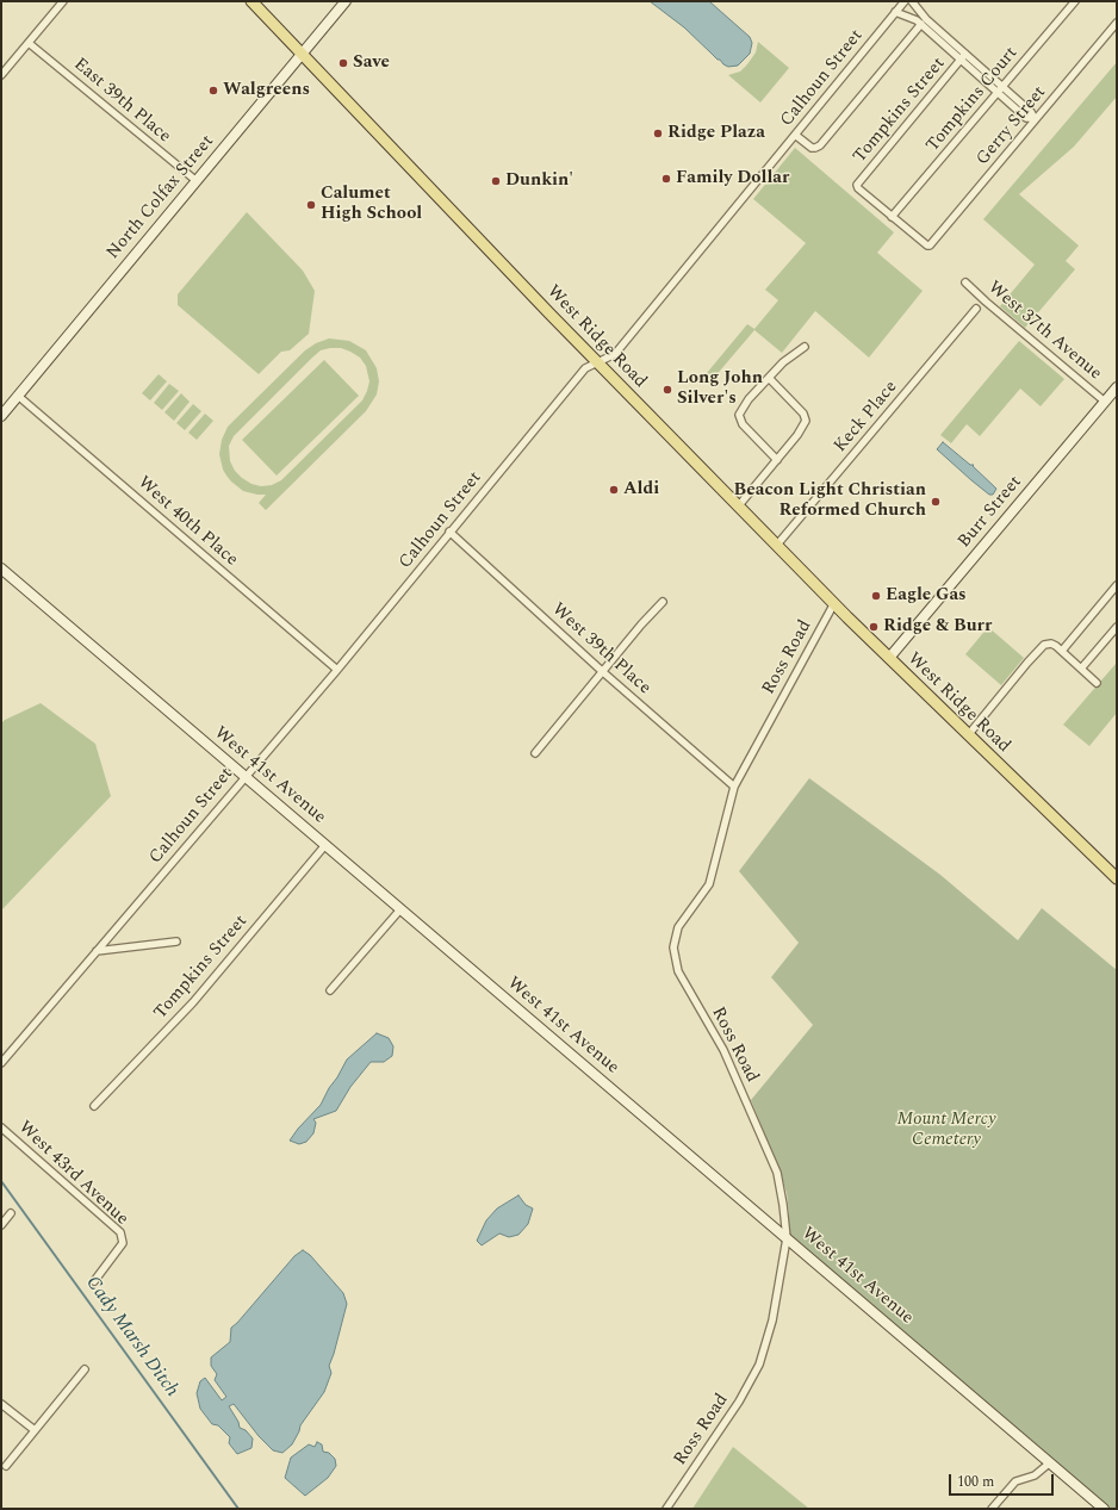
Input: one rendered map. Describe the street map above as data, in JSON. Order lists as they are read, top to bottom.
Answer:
{
  "streets": {
    "main road": ["West Ridge Road"],
    "street": [
      "Calhoun Street",
      "Tompkins Court",
      "East 39th Place",
      "Tompkins Street",
      "Gerry Street",
      "North Colfax Street",
      "West 37th Avenue",
      "Keck Place",
      "Burr Street",
      "West 40th Place",
      "West 39th Place",
      "Ross Road",
      "West 41st Avenue",
      "West 43rd Avenue"
    ]
  },
  "crossings": [
    ["Calhoun Street", "West Ridge Road"],
    ["Calhoun Street", "West 40th Place"],
    ["Calhoun Street", "West 39th Place"],
    ["Calhoun Street", "West 41st Avenue"],
    ["Tompkins Court", "Tompkins Street"],
    ["Tompkins Court", "Gerry Street"],
    ["East 39th Place", "North Colfax Street"],
    ["Tompkins Street", "Gerry Street"],
    ["Tompkins Street", "West 41st Avenue"],
    ["North Colfax Street", "West Ridge Road"],
    ["North Colfax Street", "West 40th Place"],
    ["West 37th Avenue", "Burr Street"],
    ["West Ridge Road", "Keck Place"],
    ["West Ridge Road", "Burr Street"],
    ["West Ridge Road", "Ross Road"],
    ["West 39th Place", "Ross Road"],
    ["Ross Road", "West 41st Avenue"]
  ],
  "water": ["Cady Marsh Ditch"],
  "parks": ["Mount Mercy Cemetery"],
  "places": [
    "Save",
    "Walgreens",
    "Ridge Plaza",
    "Family Dollar",
    "Dunkin'",
    "Calumet High School",
    "Long John Silver's",
    "Aldi",
    "Beacon Light Christian Reformed Church",
    "Eagle Gas",
    "Ridge & Burr"
  ],
  "scale_bar": "100 m"
}
